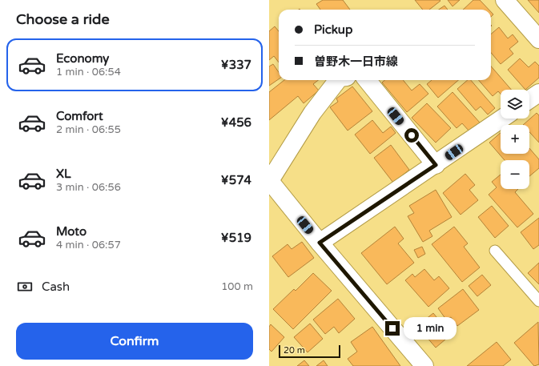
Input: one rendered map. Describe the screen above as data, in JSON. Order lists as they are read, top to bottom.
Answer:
{
  "scale_bar": "20 m",
  "page": {
    "heading": "Choose a ride",
    "banner": ["Pickup", "曽野木一日市線"],
    "list": [
      {
        "name": "Economy",
        "note": "1 min · 06:54",
        "value": "¥337"
      },
      {
        "name": "Comfort",
        "note": "2 min · 06:55",
        "value": "¥456"
      },
      {
        "name": "XL",
        "note": "3 min · 06:56",
        "value": "¥574"
      },
      {
        "name": "Moto",
        "note": "4 min · 06:57",
        "value": "¥519"
      }
    ],
    "map_buttons": ["+", "−"],
    "pay": ["Cash", "100 m"],
    "buttons": "Confirm",
    "bubble": "1 min",
    "scale": "20 m"
  }
}
